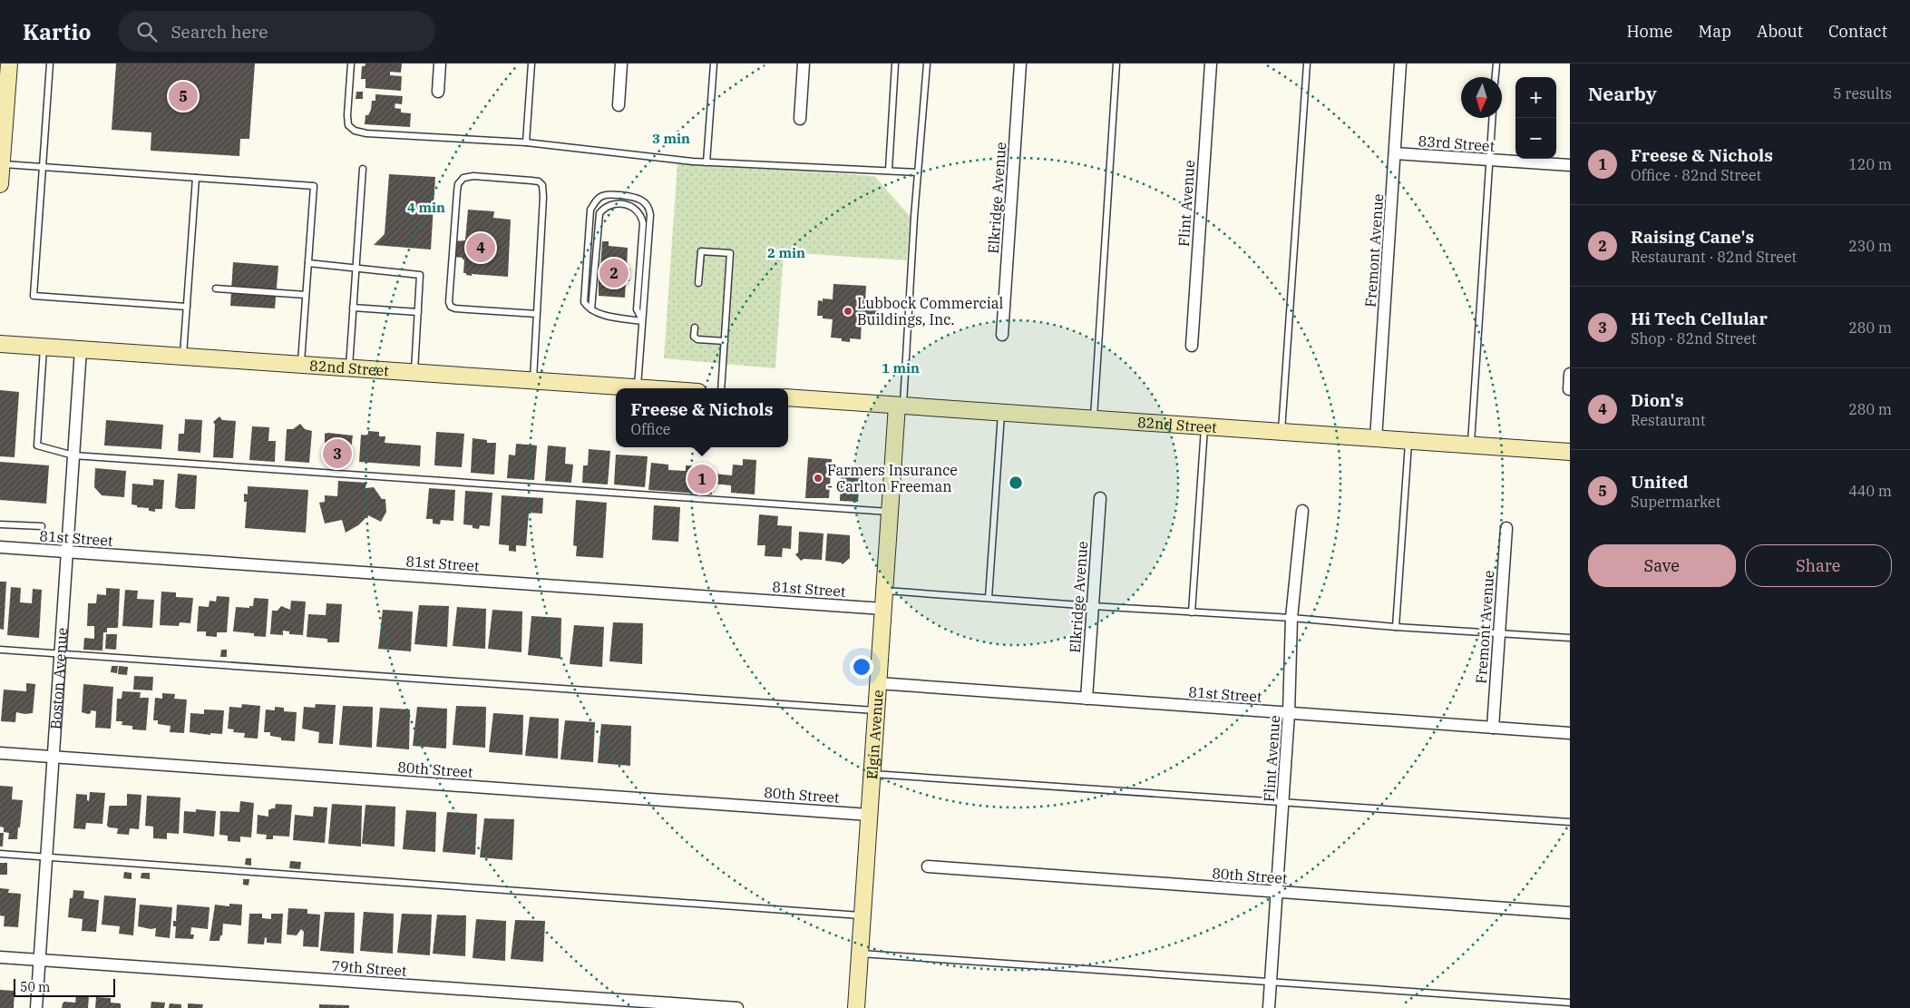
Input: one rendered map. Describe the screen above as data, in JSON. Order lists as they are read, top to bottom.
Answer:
{
  "streets": {
    "main road": ["82nd Street", "Elgin Avenue"],
    "street": [
      "83rd Street",
      "Elkridge Avenue",
      "Flint Avenue",
      "Fremont Avenue",
      "81st Street",
      "Boston Avenue",
      "80th Street",
      "79th Street"
    ]
  },
  "crossings": [
    ["83rd Street", "Fremont Avenue"],
    ["Elkridge Avenue", "81st Street"],
    ["Flint Avenue", "81st Street"],
    ["Flint Avenue", "80th Street"],
    ["Fremont Avenue", "82nd Street"],
    ["Fremont Avenue", "81st Street"],
    ["82nd Street", "Boston Avenue"],
    ["82nd Street", "Elgin Avenue"],
    ["81st Street", "Boston Avenue"],
    ["81st Street", "Elgin Avenue"],
    ["Boston Avenue", "80th Street"],
    ["Boston Avenue", "79th Street"],
    ["Elgin Avenue", "80th Street"]
  ],
  "places": ["Lubbock Commercial Buildings, Inc.", "Farmers Insurance - Carlton Freeman"],
  "scale_bar": "50 m",
  "north": "bottom",
  "page": {
    "header": "Kartio",
    "search": "Search here",
    "nav": [
      "Home",
      "Map",
      "About",
      "Contact"
    ],
    "heading": ["Nearby", "5 results"],
    "map_buttons": ["+", "−"],
    "pins": [
      "5",
      "4",
      "2",
      "3",
      "1"
    ],
    "list": [
      {
        "mark": "1",
        "name": "Freese & Nichols",
        "note": "Office · 82nd Street",
        "value": "120 m"
      },
      {
        "mark": "2",
        "name": "Raising Cane's",
        "note": "Restaurant · 82nd Street",
        "value": "230 m"
      },
      {
        "mark": "3",
        "name": "Hi Tech Cellular",
        "note": "Shop · 82nd Street",
        "value": "280 m"
      },
      {
        "mark": "4",
        "name": "Dion's",
        "note": "Restaurant",
        "value": "280 m"
      },
      {
        "mark": "5",
        "name": "United",
        "note": "Supermarket",
        "value": "440 m"
      }
    ],
    "popup": ["Freese & Nichols", "Office"],
    "buttons": ["Save", "Share"],
    "scale": "50 m"
  },
  "rings": [
    "3 min",
    "4 min",
    "2 min",
    "1 min"
  ]
}
